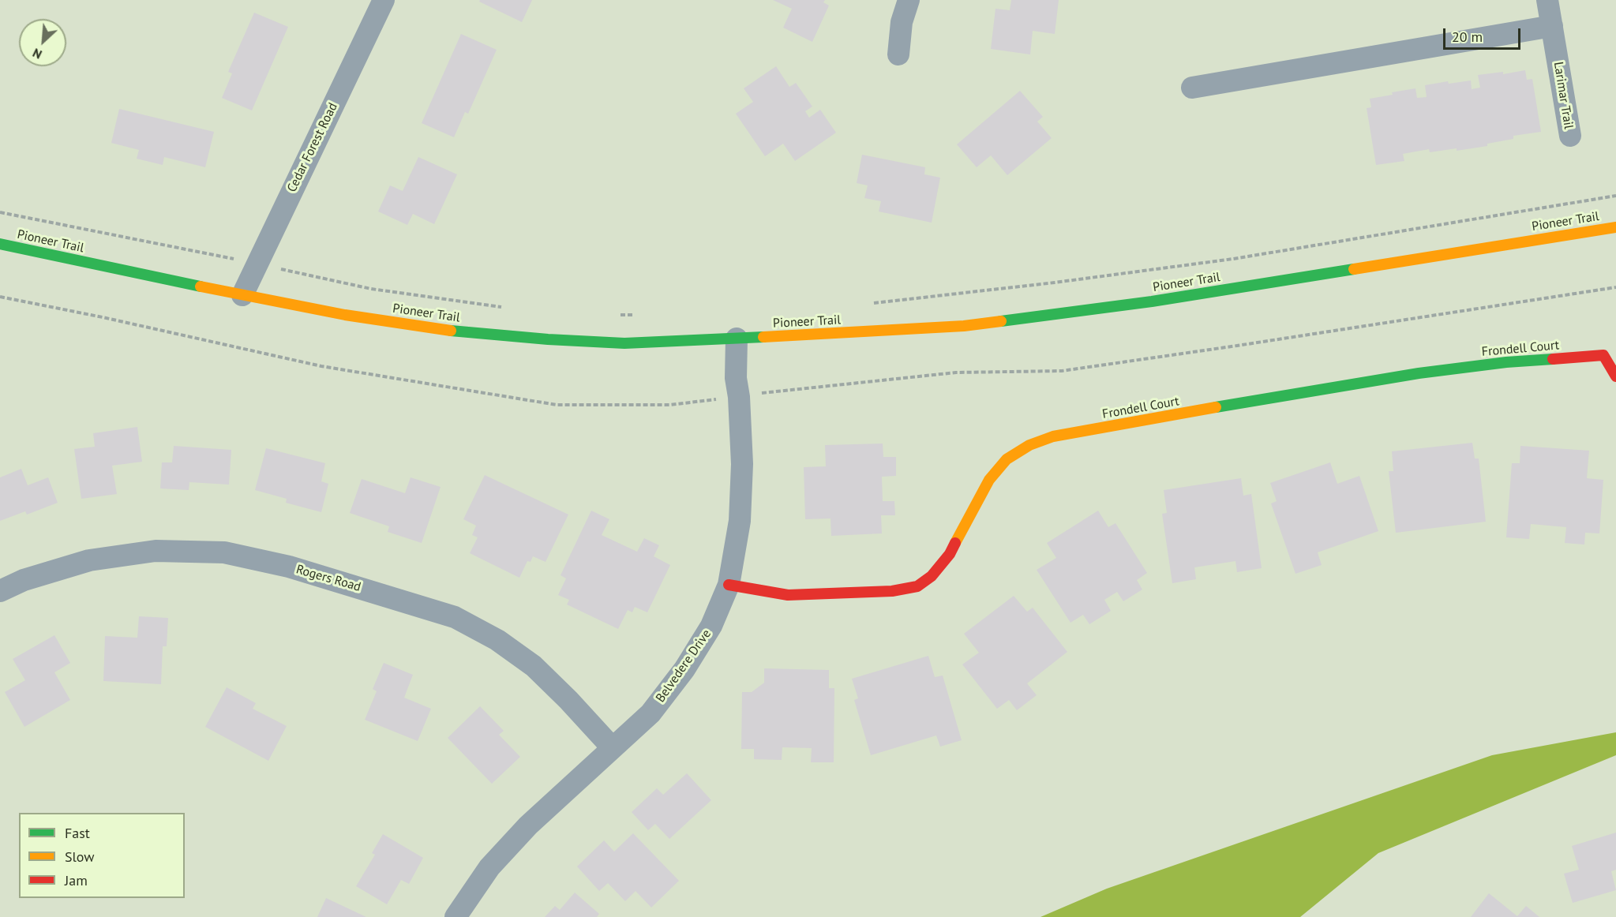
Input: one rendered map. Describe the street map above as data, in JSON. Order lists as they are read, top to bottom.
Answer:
{
  "streets": {
    "main road": ["Pioneer Trail", "Frondell Court"],
    "street": [
      "Larimar Trail",
      "Cedar Forest Road",
      "Rogers Road",
      "Belvedere Drive"
    ]
  },
  "crossings": [
    ["Cedar Forest Road", "Pioneer Trail"],
    ["Pioneer Trail", "Belvedere Drive"],
    ["Frondell Court", "Belvedere Drive"],
    ["Rogers Road", "Belvedere Drive"]
  ],
  "legend": ["Fast", "Slow", "Jam"],
  "scale_bar": "20 m",
  "north": "bottom left"
}
